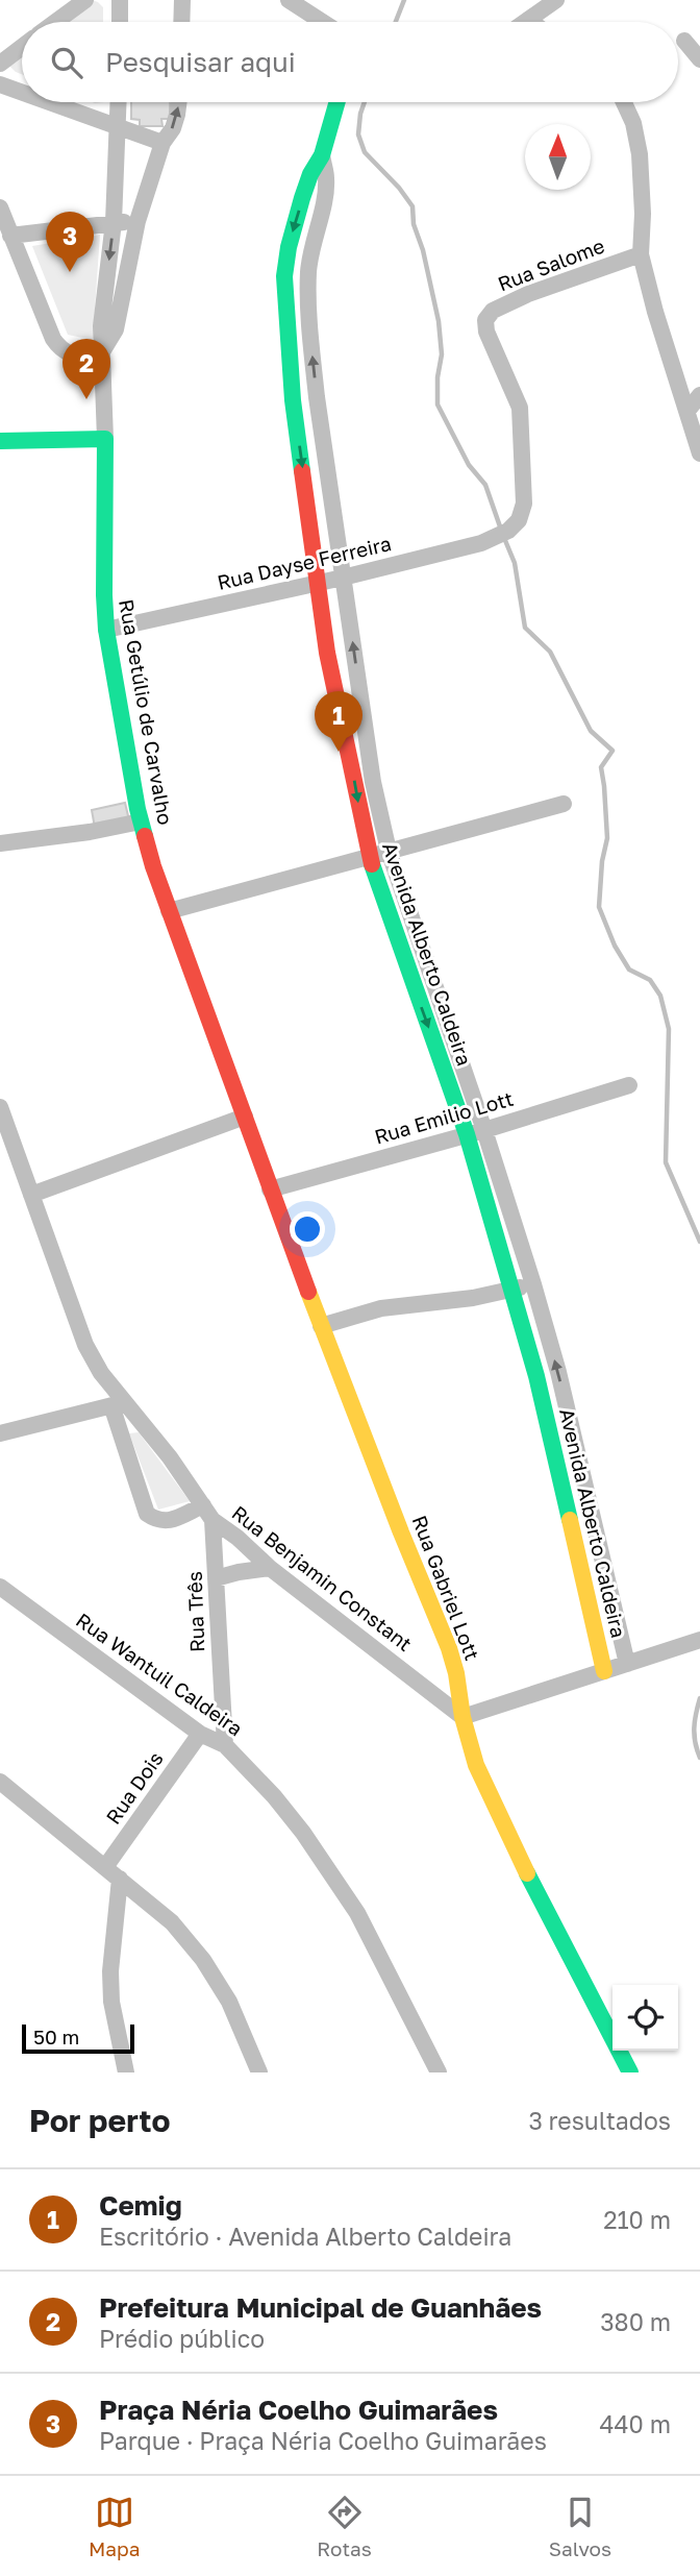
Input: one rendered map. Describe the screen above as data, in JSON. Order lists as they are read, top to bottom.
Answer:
{
  "streets": {
    "street": [
      "Rua Salome",
      "Rua Dayse Ferreira",
      "Rua Getúlio de Carvalho",
      "Avenida Alberto Caldeira",
      "Rua Emilio Lott",
      "Rua Benjamin Constant",
      "Rua Gabriel Lott",
      "Rua Três",
      "Rua Wantuil Caldeira",
      "Rua Dois"
    ]
  },
  "crossings": [
    ["Rua Salome", "Rua Dayse Ferreira"],
    ["Rua Dayse Ferreira", "Rua Getúlio de Carvalho"],
    ["Rua Dayse Ferreira", "Avenida Alberto Caldeira"],
    ["Rua Getúlio de Carvalho", "Rua Emilio Lott"],
    ["Rua Getúlio de Carvalho", "Rua Gabriel Lott"],
    ["Avenida Alberto Caldeira", "Rua Emilio Lott"],
    ["Rua Emilio Lott", "Rua Gabriel Lott"],
    ["Rua Benjamin Constant", "Rua Gabriel Lott"],
    ["Rua Benjamin Constant", "Rua Três"],
    ["Rua Três", "Rua Wantuil Caldeira"],
    ["Rua Wantuil Caldeira", "Rua Dois"]
  ],
  "scale_bar": "50 m",
  "north": "top",
  "page": {
    "search": "Pesquisar aqui",
    "pins": ["3", "2", "1"],
    "scale": "50 m",
    "heading": ["Por perto", "3 resultados"],
    "list": [
      {
        "mark": "1",
        "name": "Cemig",
        "note": "Escritório · Avenida Alberto Caldeira",
        "value": "210 m"
      },
      {
        "mark": "2",
        "name": "Prefeitura Municipal de Guanhães",
        "note": "Prédio público",
        "value": "380 m"
      },
      {
        "mark": "3",
        "name": "Praça Néria Coelho Guimarães",
        "note": "Parque · Praça Néria Coelho Guimarães",
        "value": "440 m"
      }
    ],
    "nav": ["Mapa", "Rotas", "Salvos"]
  }
}
